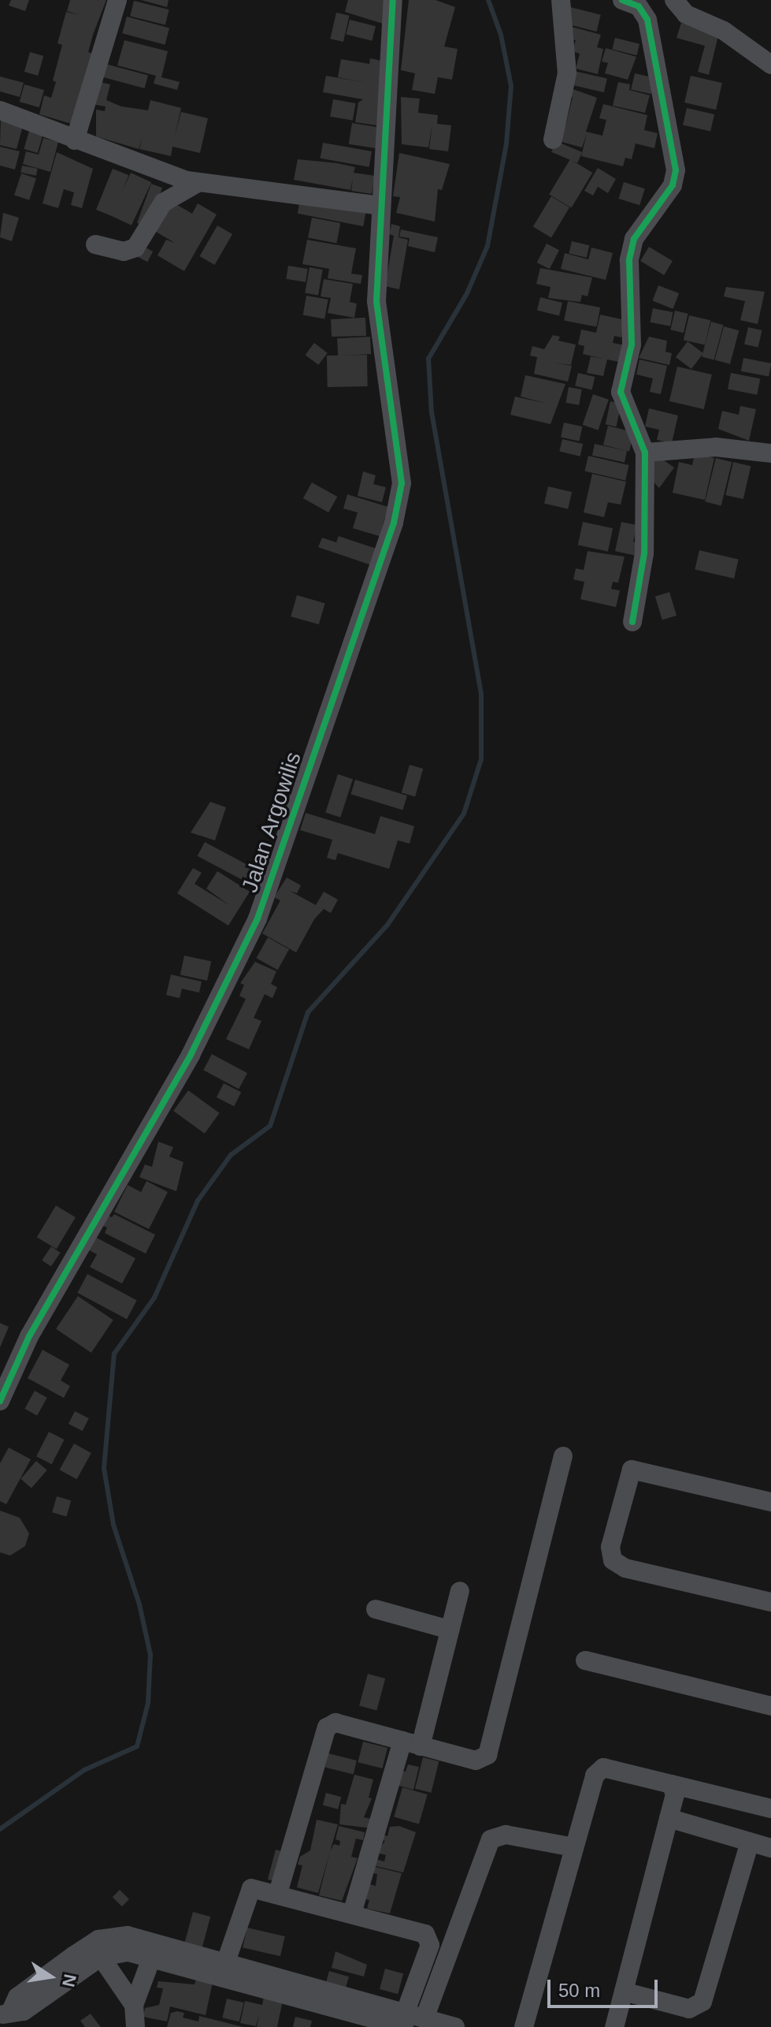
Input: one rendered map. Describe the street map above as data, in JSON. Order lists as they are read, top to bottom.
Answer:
{
  "streets": {
    "street": ["Jalan Argowilis"]
  },
  "scale_bar": "50 m",
  "north": "right"
}
